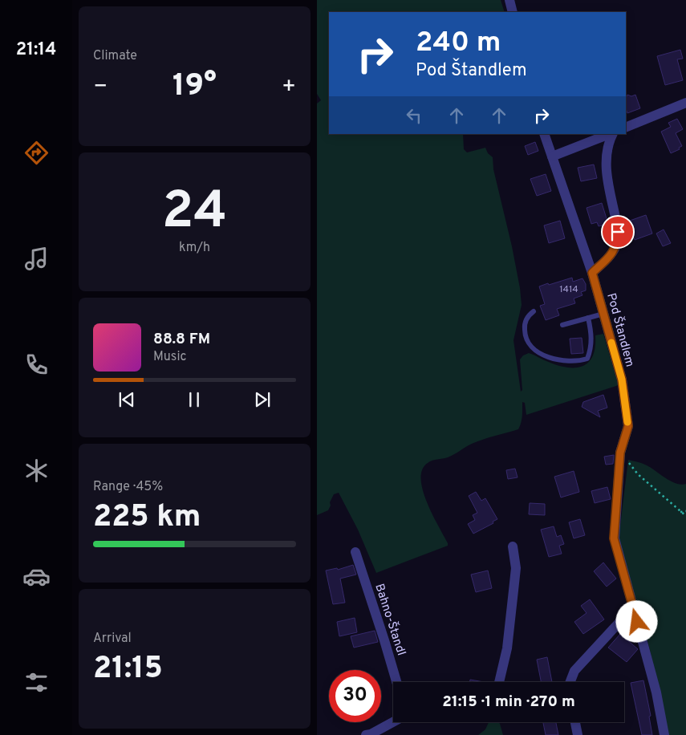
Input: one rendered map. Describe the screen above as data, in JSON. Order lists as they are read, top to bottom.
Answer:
{
  "streets": {
    "street": ["Pod Štandlem", "Bahno-Štandl"]
  },
  "house_numbers": ["1414"],
  "page": {
    "tabs": "21:14",
    "tile": [
      "Climate",
      ["24", "km/h"],
      ["Range · 45%", "225 km"],
      ["Arrival", "21:15"]
    ],
    "turn": ["240 m", "Pod Štandlem"],
    "heat": ["−", "19°", "+"],
    "song": ["88.8 FM", "Music"],
    "limit": "30",
    "trip": "21:15 · 1 min · 270 m"
  }
}
